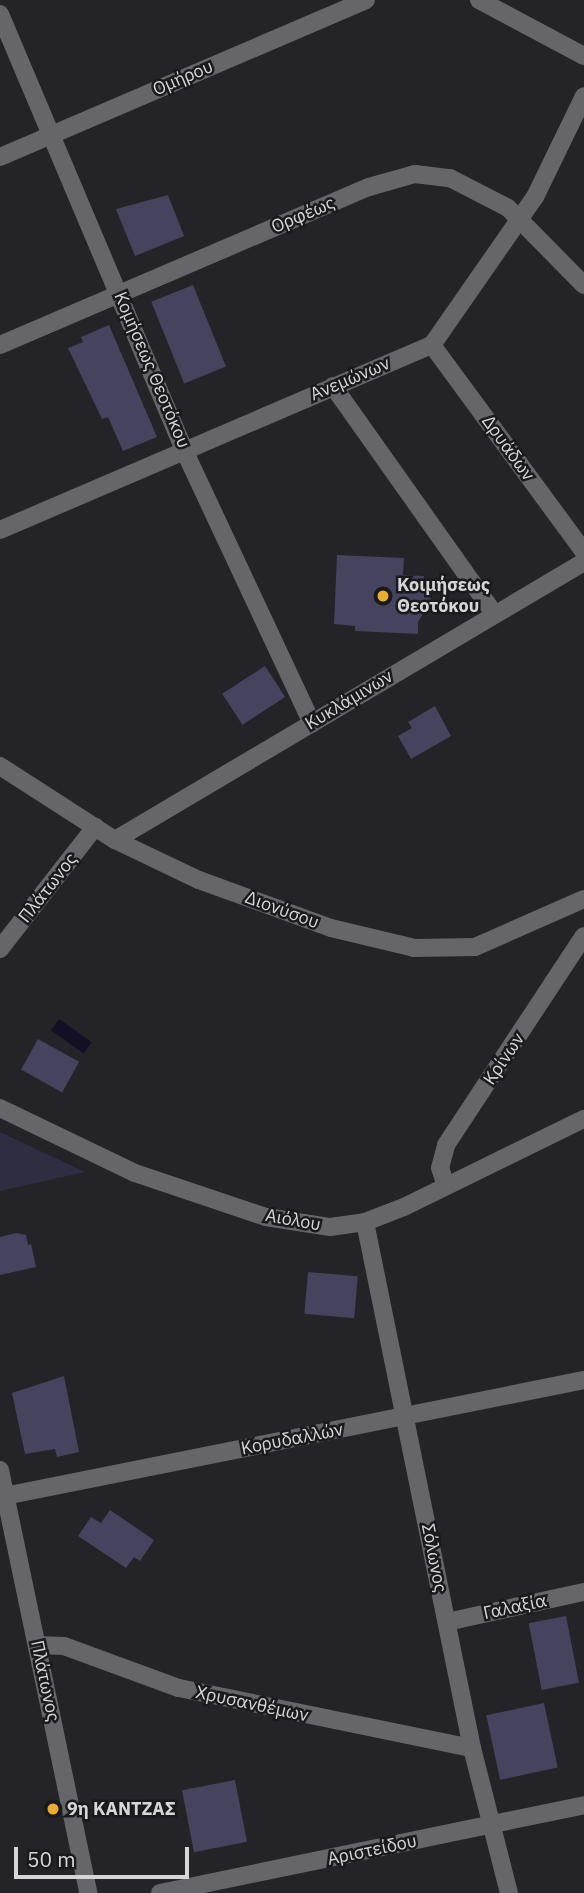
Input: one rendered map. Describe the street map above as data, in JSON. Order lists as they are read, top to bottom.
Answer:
{
  "streets": {
    "street": [
      "Ομήρου",
      "Ορφέως",
      "Κομήσεως Θεοτόκου",
      "Ανεμώνων",
      "Δρυάδων",
      "Κυκλάμινων",
      "Πλάτωνος",
      "Διονύσου",
      "Κρίνων",
      "Αιόλου",
      "Κορυδαλλών",
      "Σόλωνος",
      "Γαλαξία",
      "Χρυσανθέμων",
      "Αριστείδου"
    ]
  },
  "crossings": [
    ["Ομήρου", "Κομήσεως Θεοτόκου"],
    ["Ορφέως", "Κομήσεως Θεοτόκου"],
    ["Κομήσεως Θεοτόκου", "Ανεμώνων"],
    ["Κομήσεως Θεοτόκου", "Κυκλάμινων"],
    ["Ανεμώνων", "Δρυάδων"],
    ["Κυκλάμινων", "Διονύσου"],
    ["Πλάτωνος", "Διονύσου"],
    ["Πλάτωνος", "Κορυδαλλών"],
    ["Πλάτωνος", "Χρυσανθέμων"],
    ["Κρίνων", "Αιόλου"],
    ["Αιόλου", "Σόλωνος"],
    ["Κορυδαλλών", "Σόλωνος"],
    ["Σόλωνος", "Γαλαξία"],
    ["Σόλωνος", "Χρυσανθέμων"],
    ["Σόλωνος", "Αριστείδου"]
  ],
  "places": ["Κοιμήσεως Θεοτόκου", "9η ΚΑΝΤΖΑΣ"],
  "scale_bar": "50 m"
}
